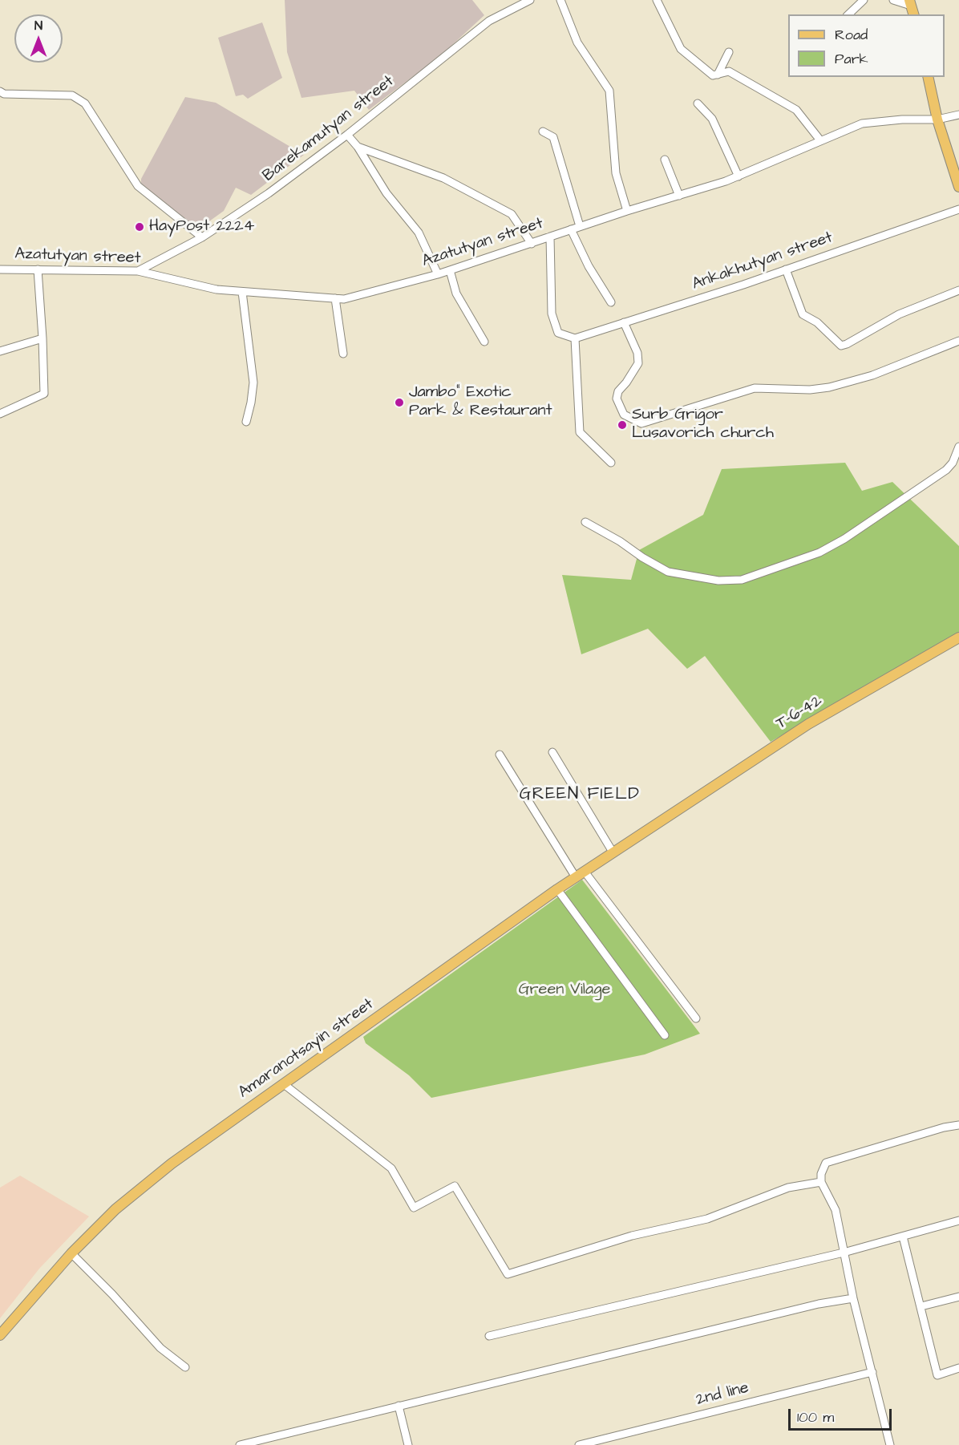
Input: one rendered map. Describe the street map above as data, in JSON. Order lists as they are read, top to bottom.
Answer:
{
  "streets": {
    "main road": ["T-6-42", "Amaranotsayin street"],
    "street": [
      "Barekamutyan street",
      "Azatutyan street",
      "Ankakhutyan street",
      "2nd line"
    ]
  },
  "crossings": [
    ["Barekamutyan street", "Azatutyan street"],
    ["T-6-42", "Amaranotsayin street"]
  ],
  "districts": ["GREEN FIELD"],
  "parks": ["Green Vilage"],
  "places": ["HayPost 2224", "Jambo\" Exotic Park & Restaurant", "Surb Grigor Lusavorich church"],
  "legend": ["Road", "Park"],
  "scale_bar": "100 m",
  "north": "top"
}
